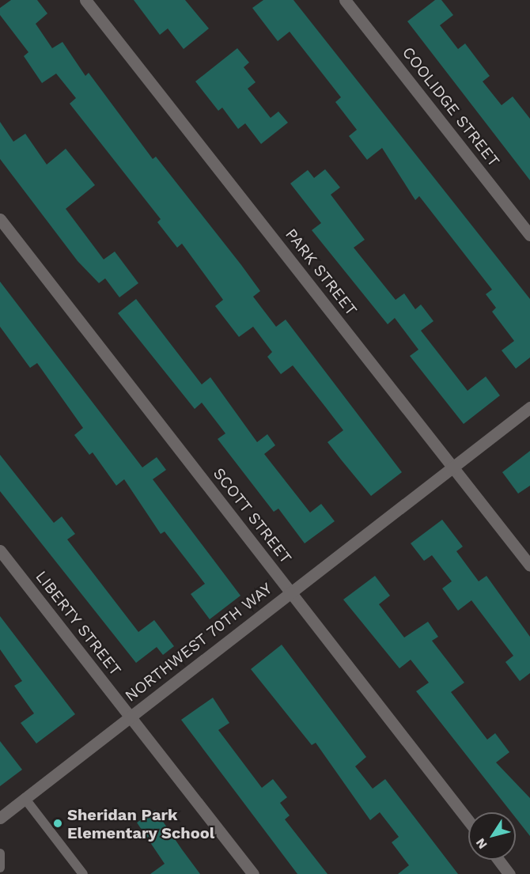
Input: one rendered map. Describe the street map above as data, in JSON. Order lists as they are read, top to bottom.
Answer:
{
  "streets": {
    "street": [
      "COOLIDGE STREET",
      "PARK STREET",
      "SCOTT STREET",
      "LIBERTY STREET",
      "NORTHWEST 70TH WAY"
    ]
  },
  "crossings": [
    ["PARK STREET", "NORTHWEST 70TH WAY"],
    ["SCOTT STREET", "NORTHWEST 70TH WAY"],
    ["LIBERTY STREET", "NORTHWEST 70TH WAY"]
  ],
  "places": ["Sheridan Park Elementary School"],
  "north": "bottom left"
}
